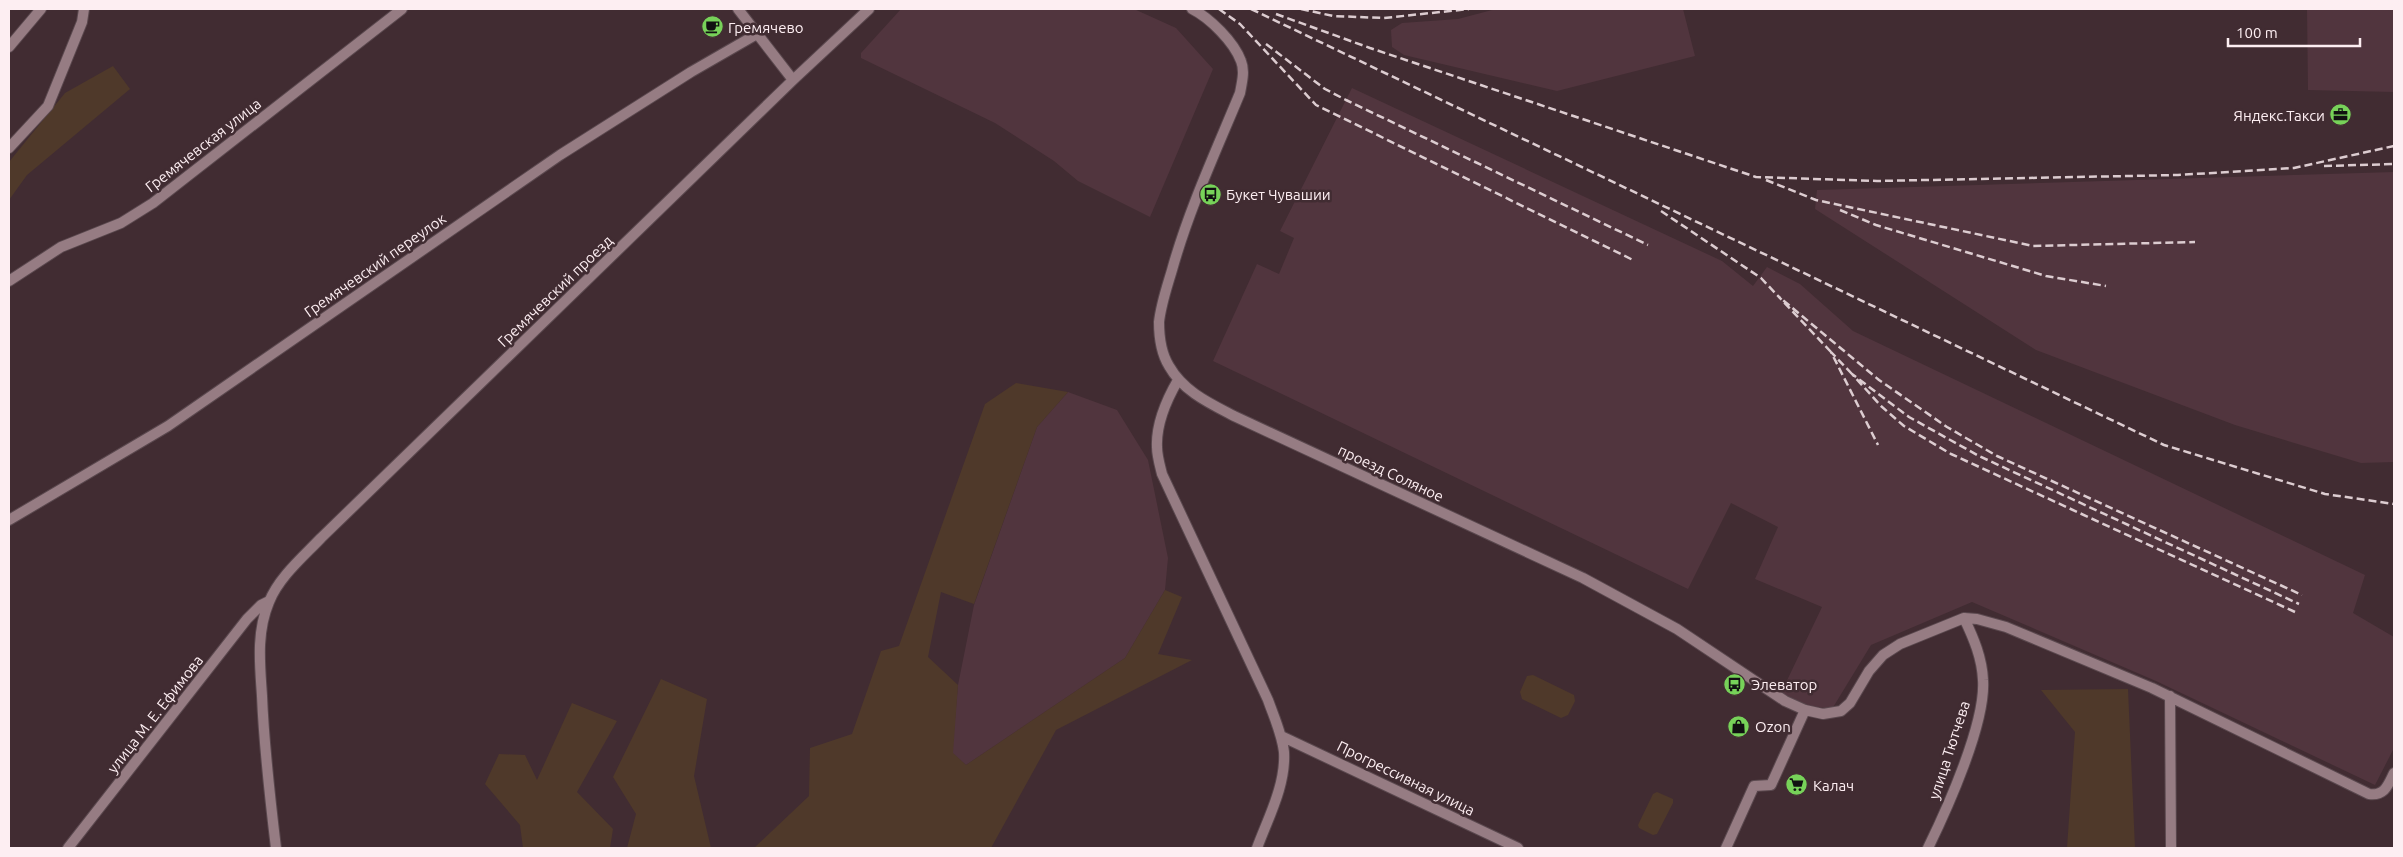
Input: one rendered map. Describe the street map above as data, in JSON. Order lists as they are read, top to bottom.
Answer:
{
  "streets": {
    "street": [
      "Гремячевская улица",
      "Гремячевский переулок",
      "Гремячевский проезд",
      "проезд Соляное",
      "улица М. Е. Ефимова",
      "улица Тютчева",
      "Прогрессивная улица"
    ]
  },
  "crossings": [
    ["Гремячевский проезд", "улица М. Е. Ефимова"]
  ],
  "places": {
    "cafe": ["Гремячево"],
    "office": ["Яндекс.Такси"],
    "bus stop": ["Букет Чувашии", "Элеватор"],
    "shop": ["Ozon"],
    "supermarket": ["Калач"]
  },
  "scale_bar": "100 m"
}
